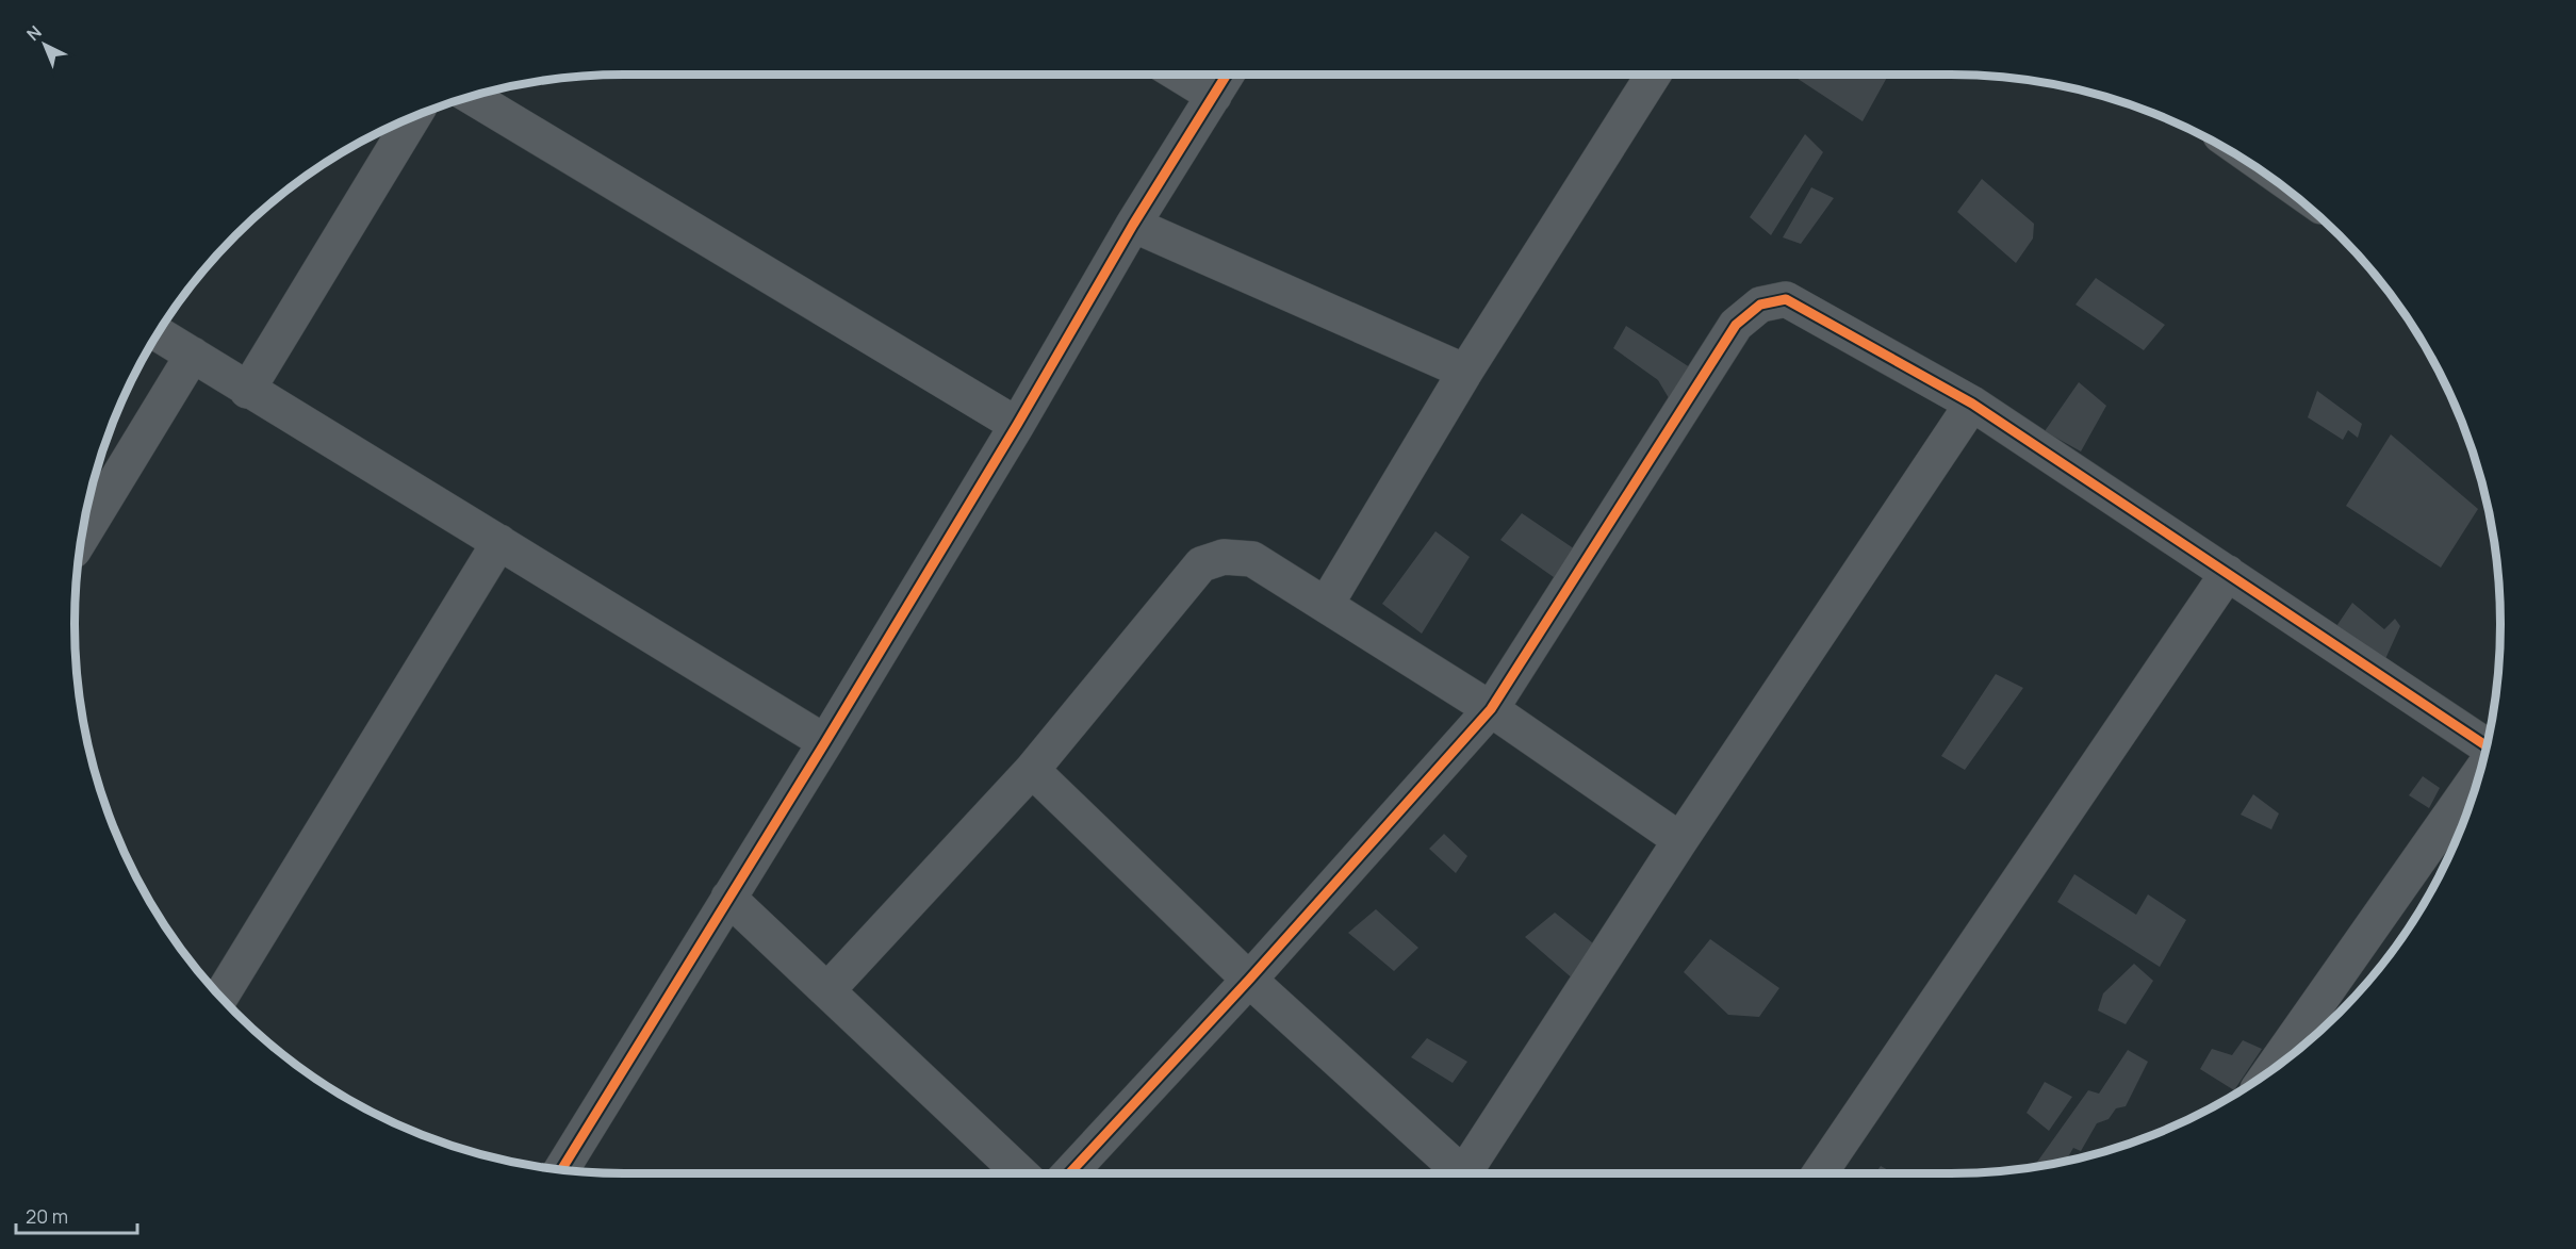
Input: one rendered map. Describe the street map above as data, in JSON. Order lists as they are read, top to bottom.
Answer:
{
  "scale_bar": "20 m",
  "north": "top left"
}
